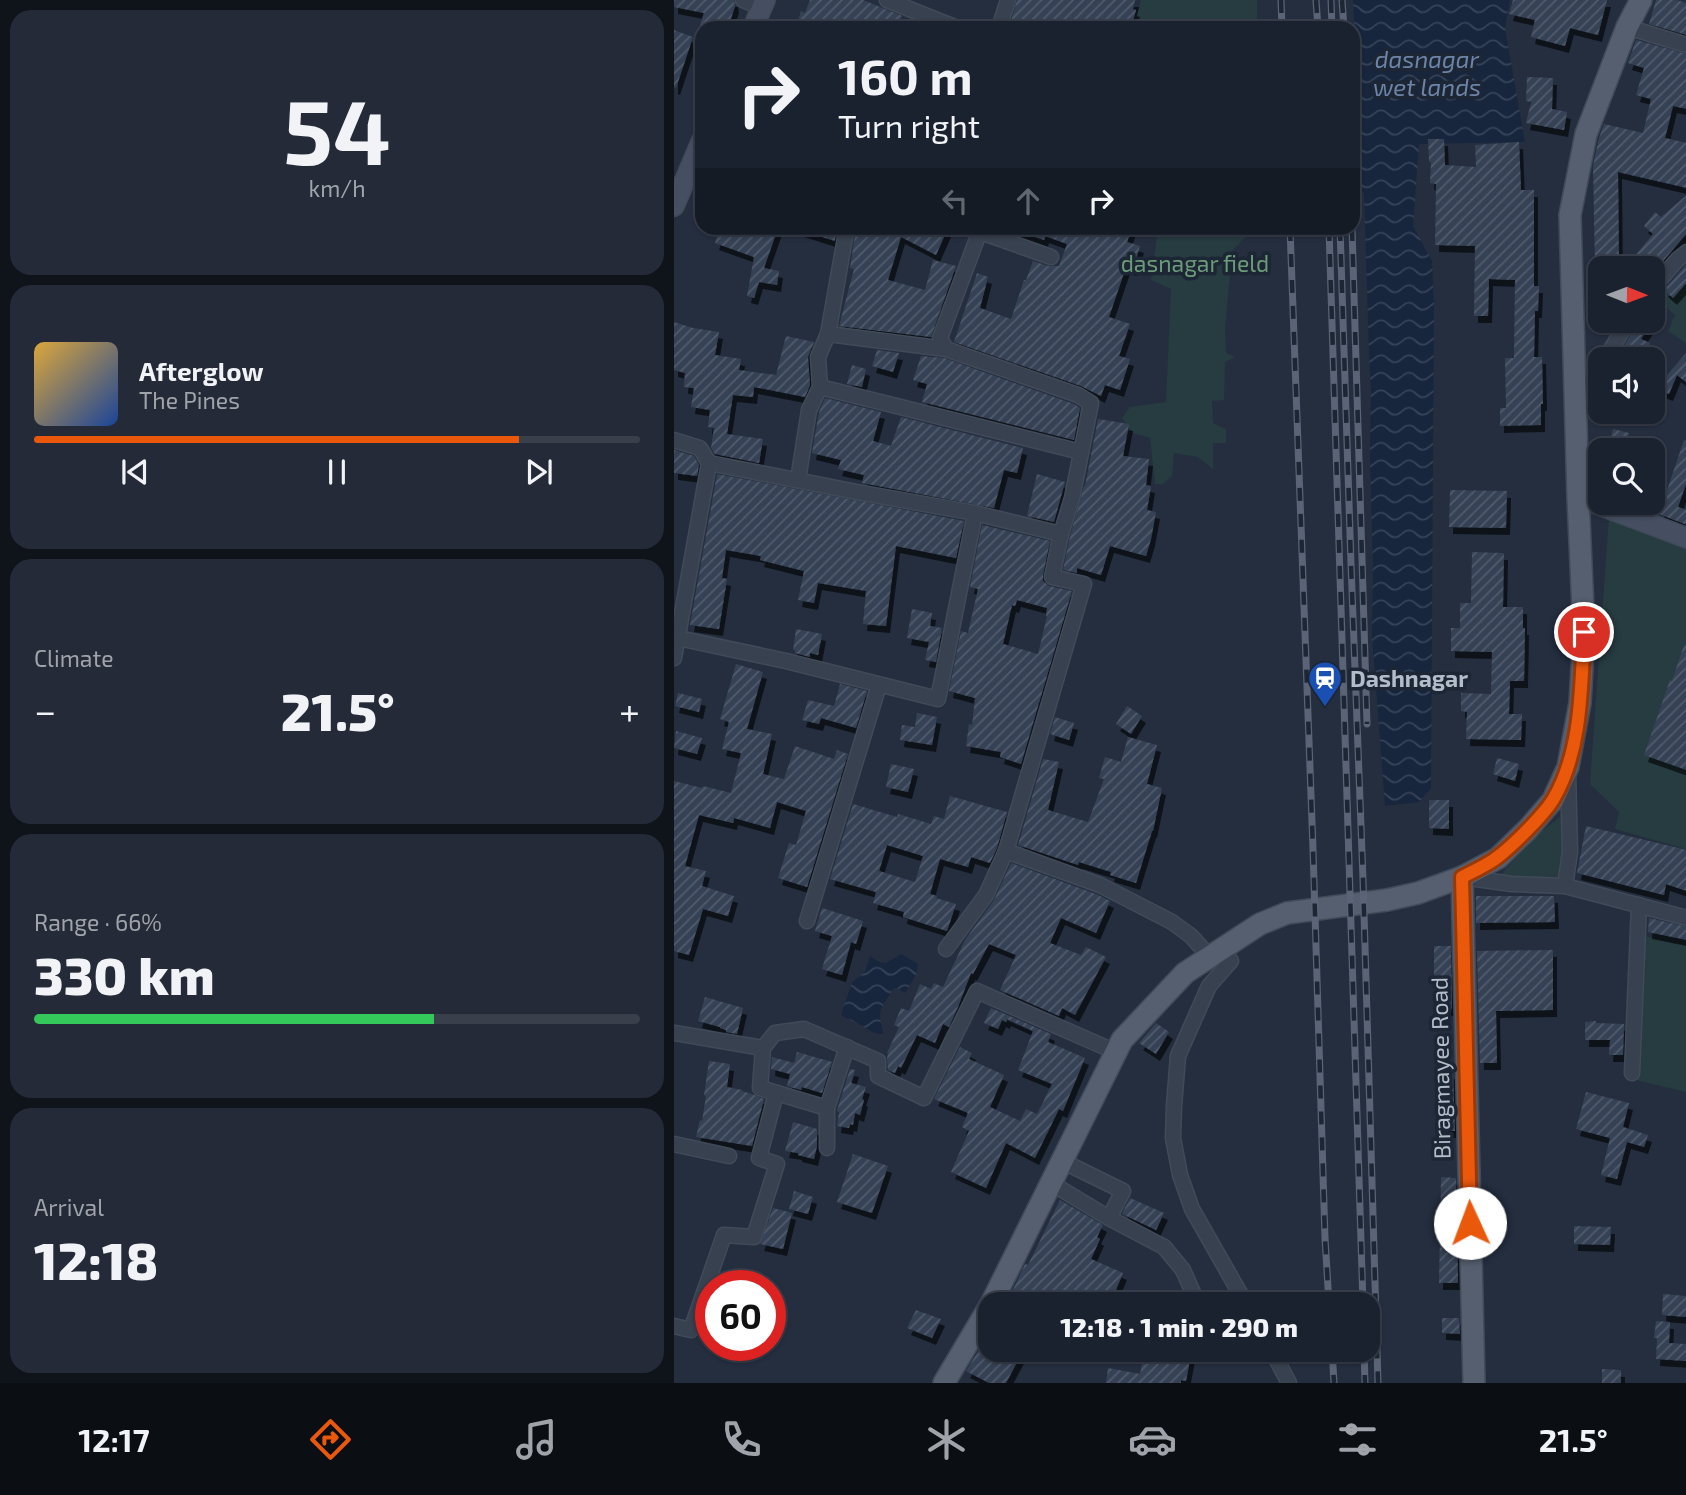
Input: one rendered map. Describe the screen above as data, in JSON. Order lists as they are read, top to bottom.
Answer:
{
  "streets": {
    "main road": ["Biragmayee Road"]
  },
  "water": ["dasnagar wet lands"],
  "parks": ["dasnagar field"],
  "places": {
    "station": ["Dashnagar"]
  },
  "north": "right",
  "page": {
    "tile": [
      ["54", "km/h"],
      "Climate",
      ["Range · 66%", "330 km"],
      ["Arrival", "12:18"]
    ],
    "turn": ["160 m", "Turn right"],
    "song": ["Afterglow", "The Pines"],
    "heat": ["−", "21.5°", "+"],
    "limit": "60",
    "trip": "12:18 · 1 min · 290 m",
    "tabs": ["12:17", "21.5°"]
  }
}
